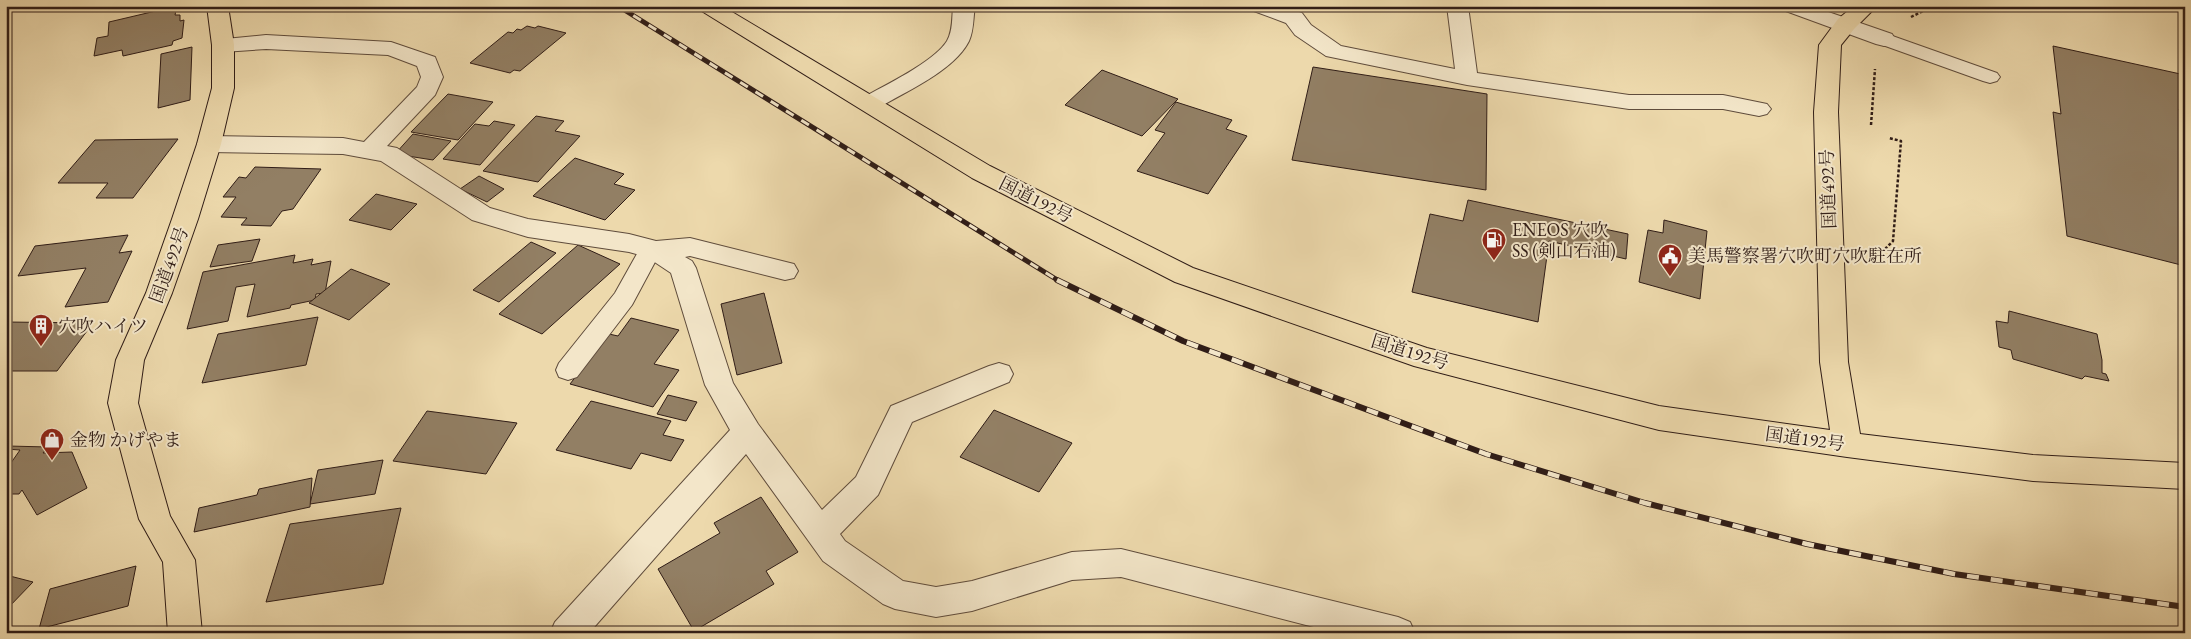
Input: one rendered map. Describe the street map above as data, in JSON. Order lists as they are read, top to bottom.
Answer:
{
  "streets": {
    "highway": ["国道492号", "国道192号"]
  },
  "crossings": [
    ["国道492号", "国道192号"]
  ],
  "places": {
    "fuel station": ["ENEOS 穴吹 SS (剣山石油)"],
    "public building": ["美馬警察署穴吹町穴吹駐在所"],
    "building": ["穴吹ハイツ"],
    "shop": ["金物 かげやま"]
  }
}
